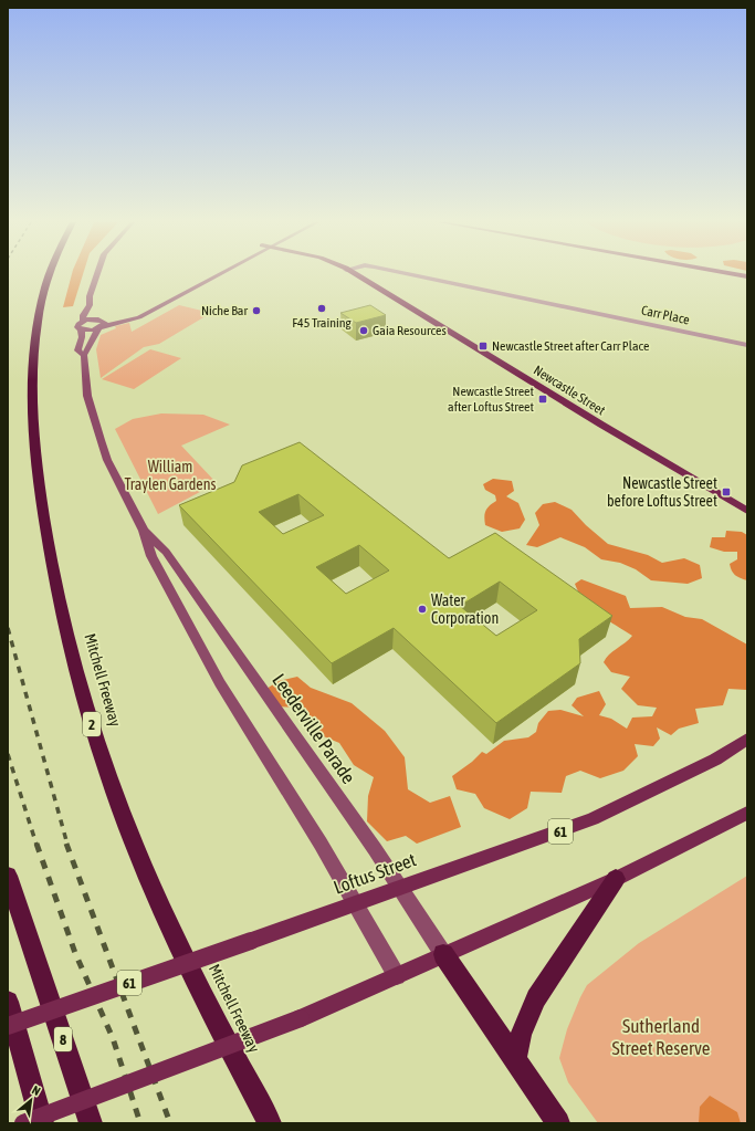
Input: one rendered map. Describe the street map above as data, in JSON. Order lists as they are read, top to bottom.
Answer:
{
  "streets": {
    "highway": ["Mitchell Freeway", "2", "8"],
    "main road": [
      "Newcastle Street",
      "Leederville Parade",
      "61",
      "Loftus Street"
    ],
    "street": ["Carr Place"]
  },
  "crossings": [
    ["Leederville Parade", "Loftus Street"]
  ],
  "parks": ["William Traylen Gardens", "Sutherland Street Reserve"],
  "places": {
    "other": [
      "F45 Training",
      "Niche Bar",
      "Gaia Resources",
      "Water Corporation"
    ],
    "transit": ["Newcastle Street after Carr Place", "Newcastle Street after Loftus Street", "Newcastle Street before Loftus Street"]
  },
  "north": "top right"
}
